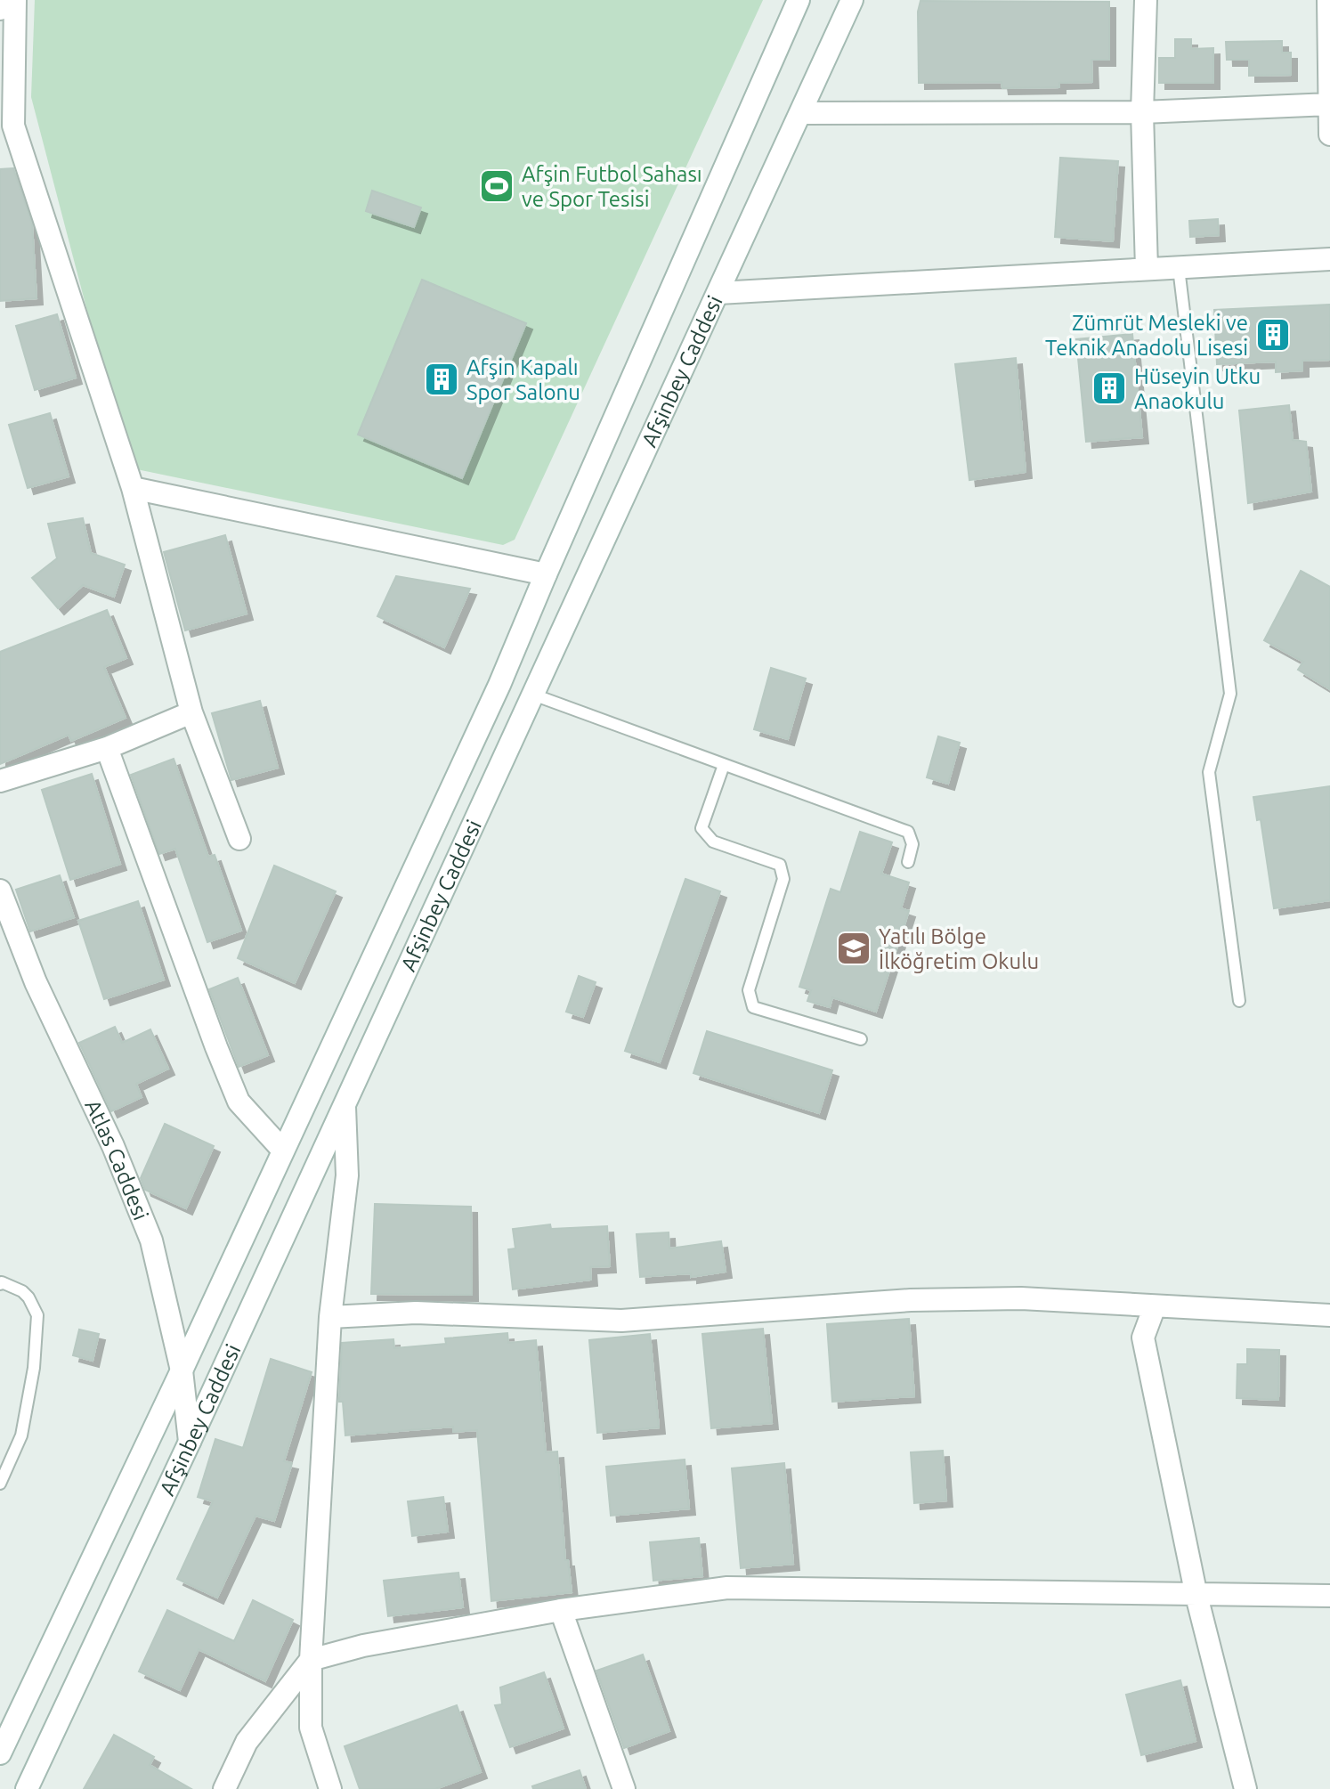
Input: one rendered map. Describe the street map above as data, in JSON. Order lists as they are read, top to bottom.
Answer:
{
  "streets": {
    "street": ["Afşinbey Caddesi", "Atlas Caddesi"]
  },
  "crossings": [
    ["Afşinbey Caddesi", "Atlas Caddesi"]
  ],
  "places": {
    "sports": ["Afşin Futbol Sahası ve Spor Tesisi"],
    "building": ["Zümrüt Mesleki ve Teknik Anadolu Lisesi", "Afşin Kapalı Spor Salonu", "Hüseyin Utku Anaokulu"],
    "school or university": ["Yatılı Bölge İlköğretim Okulu"]
  }
}
